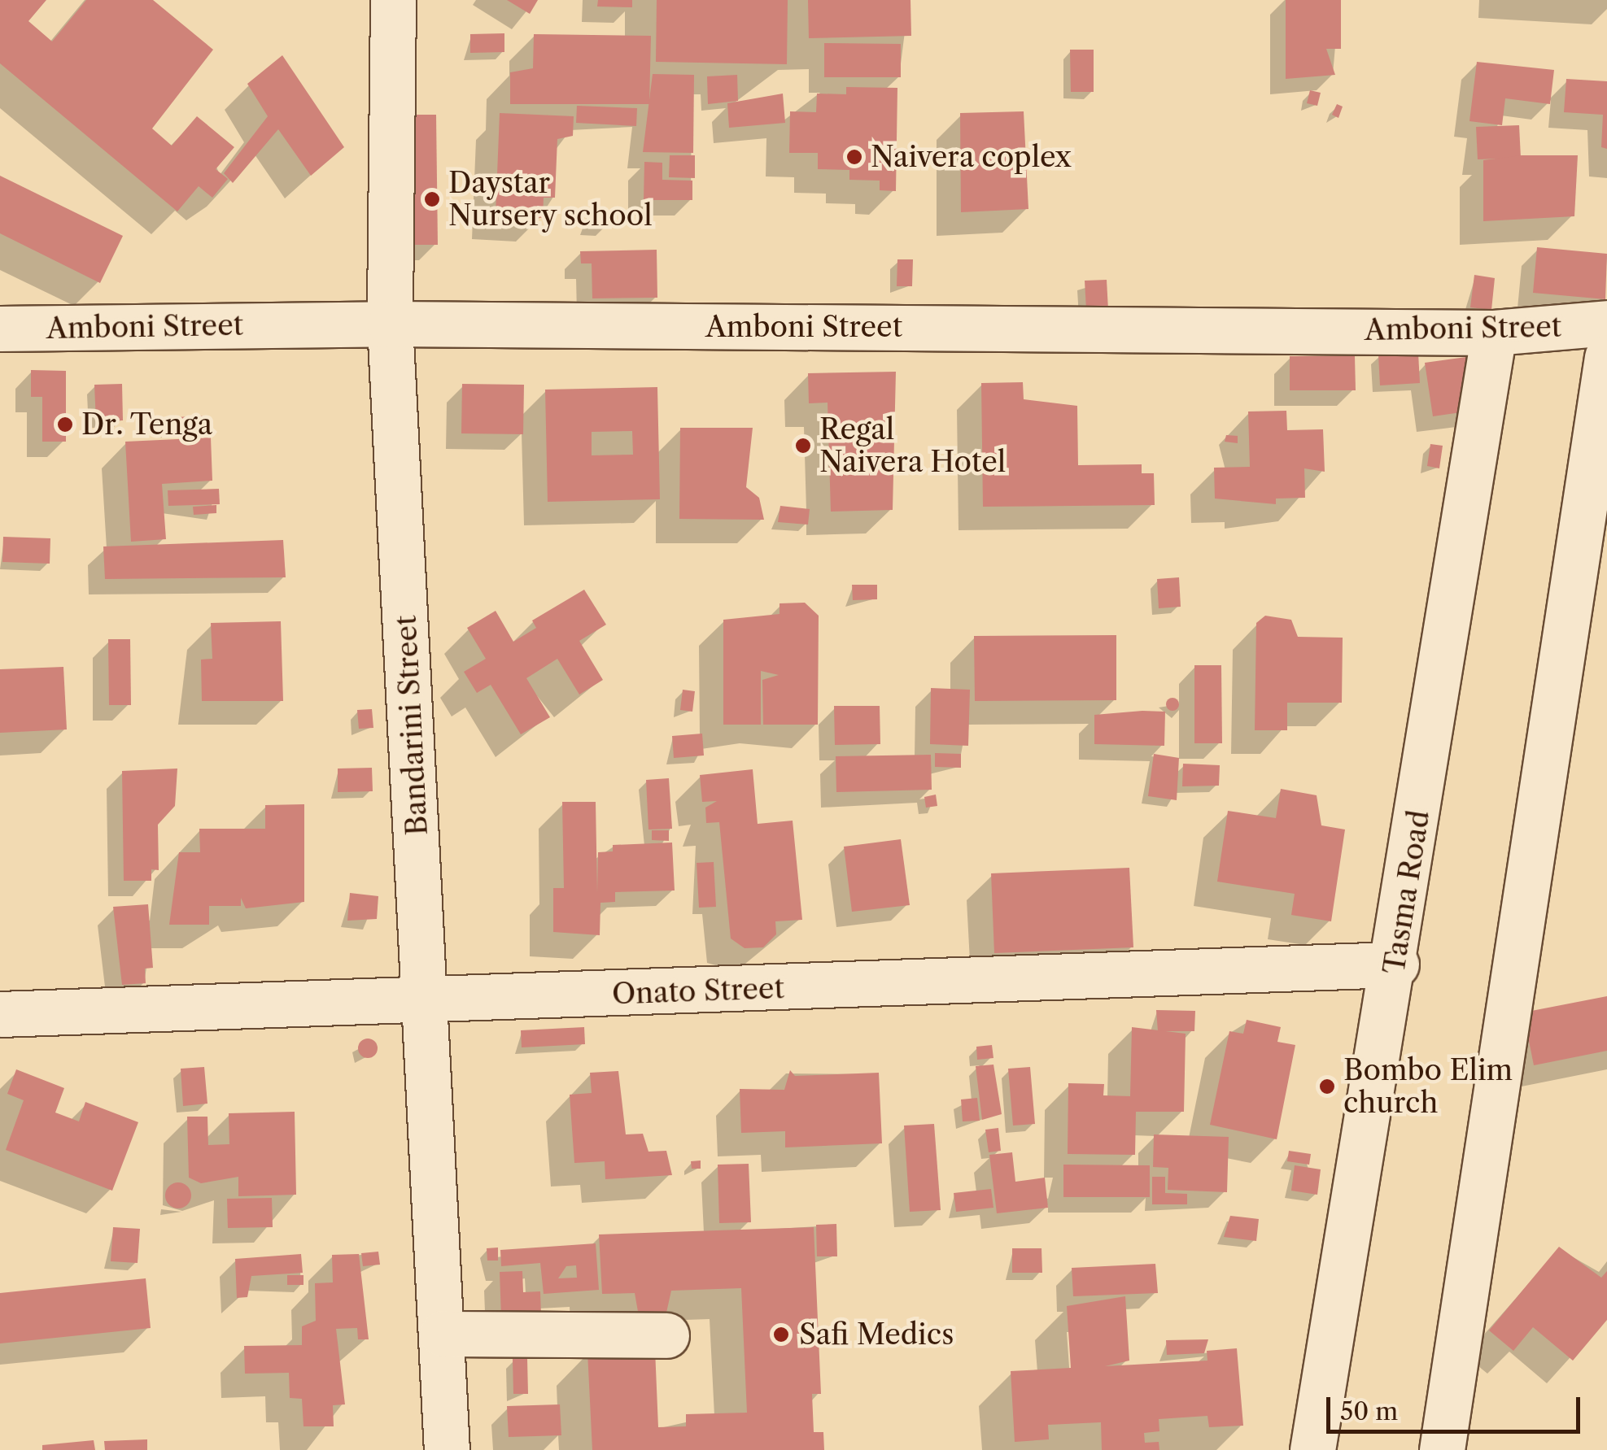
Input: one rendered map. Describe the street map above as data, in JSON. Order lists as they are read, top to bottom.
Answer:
{
  "streets": {
    "street": [
      "Amboni Street",
      "Bandarini Street",
      "Tasma Road",
      "Onato Street"
    ]
  },
  "crossings": [
    ["Amboni Street", "Bandarini Street"],
    ["Amboni Street", "Tasma Road"],
    ["Bandarini Street", "Onato Street"],
    ["Tasma Road", "Onato Street"]
  ],
  "places": [
    "Naivera coplex",
    "Daystar Nursery school",
    "Dr. Tenga",
    "Regal Naivera Hotel",
    "Bombo Elim church",
    "Safi Medics"
  ],
  "scale_bar": "50 m"
}
